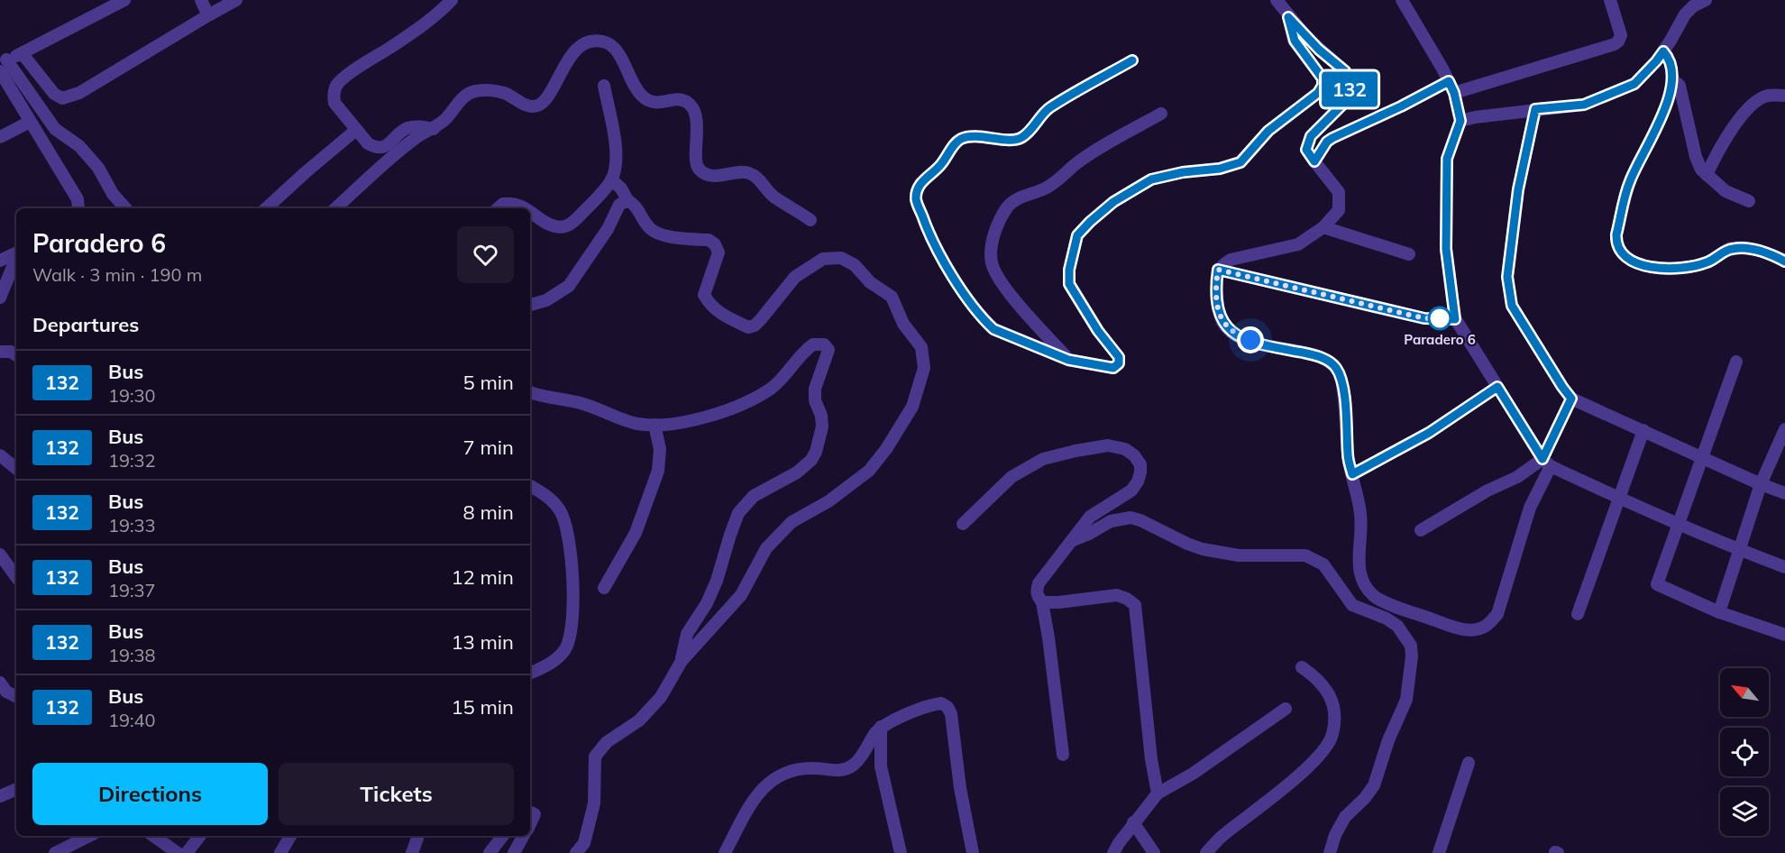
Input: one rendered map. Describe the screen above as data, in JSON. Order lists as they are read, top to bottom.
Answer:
{
  "places": ["Paradero 6"],
  "lines": ["bus line 132"],
  "north": "top left",
  "page": {
    "on_map": "132",
    "heading": [
      ["Paradero 6", "Walk · 3 min · 190 m"],
      "Departures"
    ],
    "list": [
      {
        "mark": "132",
        "name": "Bus",
        "note": "19:30",
        "value": "5 min"
      },
      {
        "mark": "132",
        "name": "Bus",
        "note": "19:32",
        "value": "7 min"
      },
      {
        "mark": "132",
        "name": "Bus",
        "note": "19:33",
        "value": "8 min"
      },
      {
        "mark": "132",
        "name": "Bus",
        "note": "19:37",
        "value": "12 min"
      },
      {
        "mark": "132",
        "name": "Bus",
        "note": "19:38",
        "value": "13 min"
      },
      {
        "mark": "132",
        "name": "Bus",
        "note": "19:40",
        "value": "15 min"
      }
    ],
    "buttons": ["Directions", "Tickets"]
  }
}
